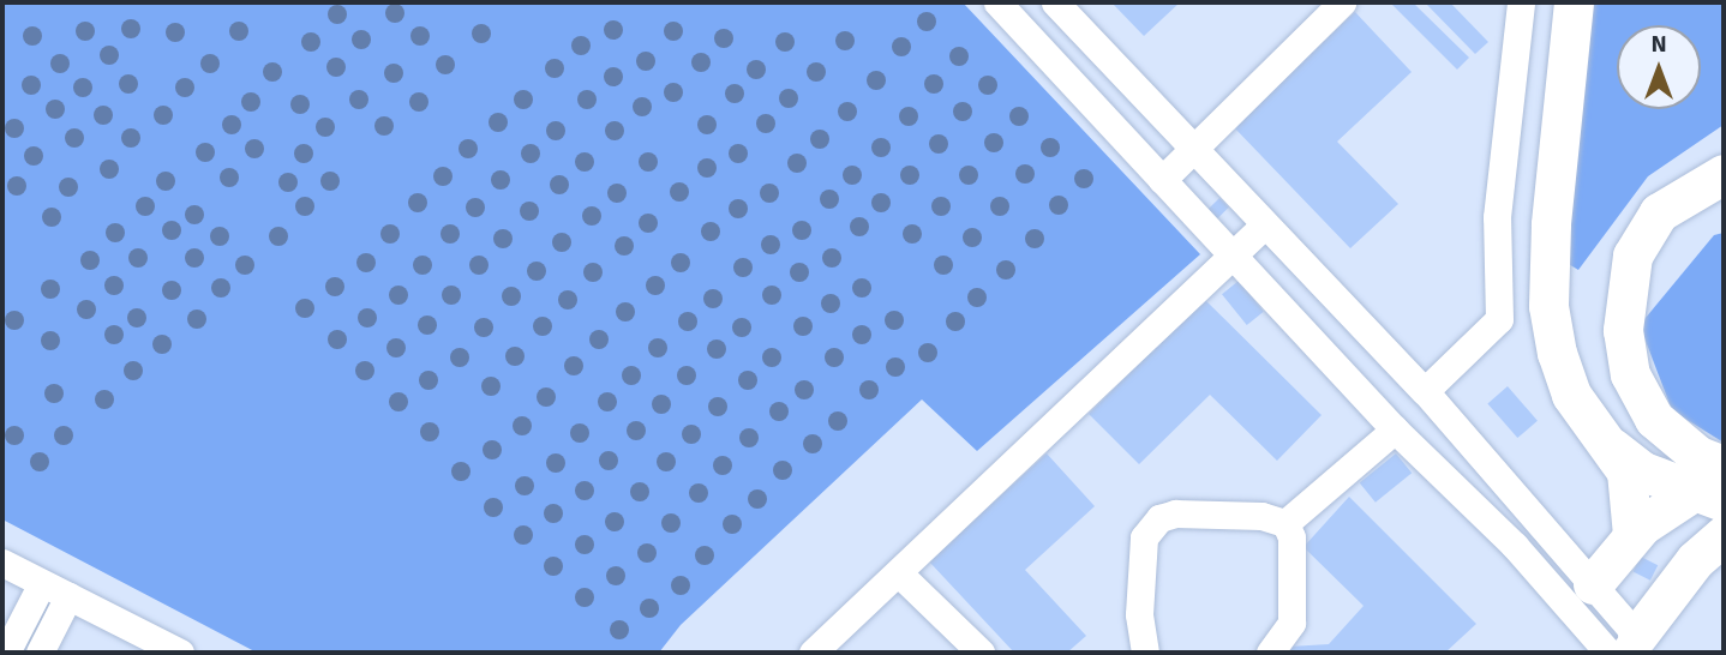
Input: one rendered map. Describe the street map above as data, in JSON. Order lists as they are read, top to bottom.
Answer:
{
  "north": "top"
}
